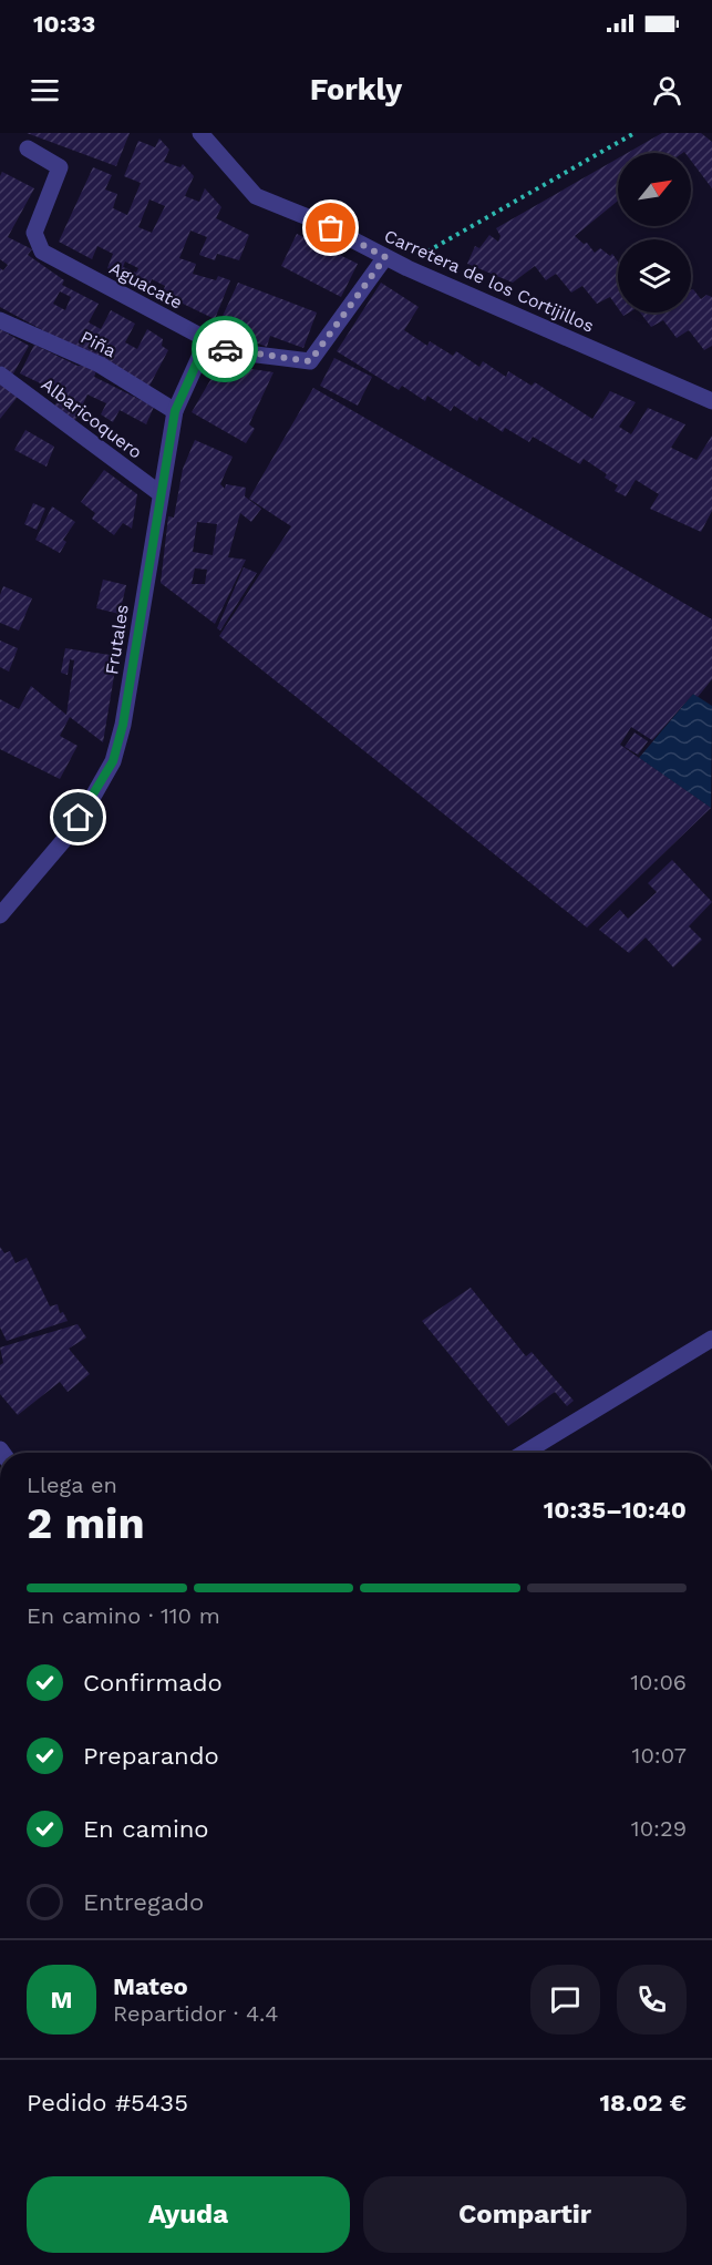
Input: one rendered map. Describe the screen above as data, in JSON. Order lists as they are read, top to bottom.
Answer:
{
  "streets": {
    "street": [
      "Carretera de los Cortijillos",
      "Aguacate",
      "Piña",
      "Albaricoquero",
      "Frutales"
    ]
  },
  "crossings": [
    ["Carretera de los Cortijillos", "Aguacate"],
    ["Aguacate", "Frutales"],
    ["Piña", "Frutales"],
    ["Albaricoquero", "Frutales"]
  ],
  "north": "top right",
  "page": {
    "status": "10:33",
    "header": "Forkly",
    "heading": ["2 min", "Llega en", "10:35–10:40"],
    "panel": [
      "Mateo",
      "Repartidor · 4.4",
      "Pedido #5435",
      "18.02 €"
    ],
    "bar": "En camino · 110 m",
    "list": [
      ["Confirmado", "10:06"],
      ["Preparando", "10:07"],
      ["En camino", "10:29"],
      "Entregado"
    ],
    "round": "M",
    "buttons": ["Ayuda", "Compartir"]
  }
}
